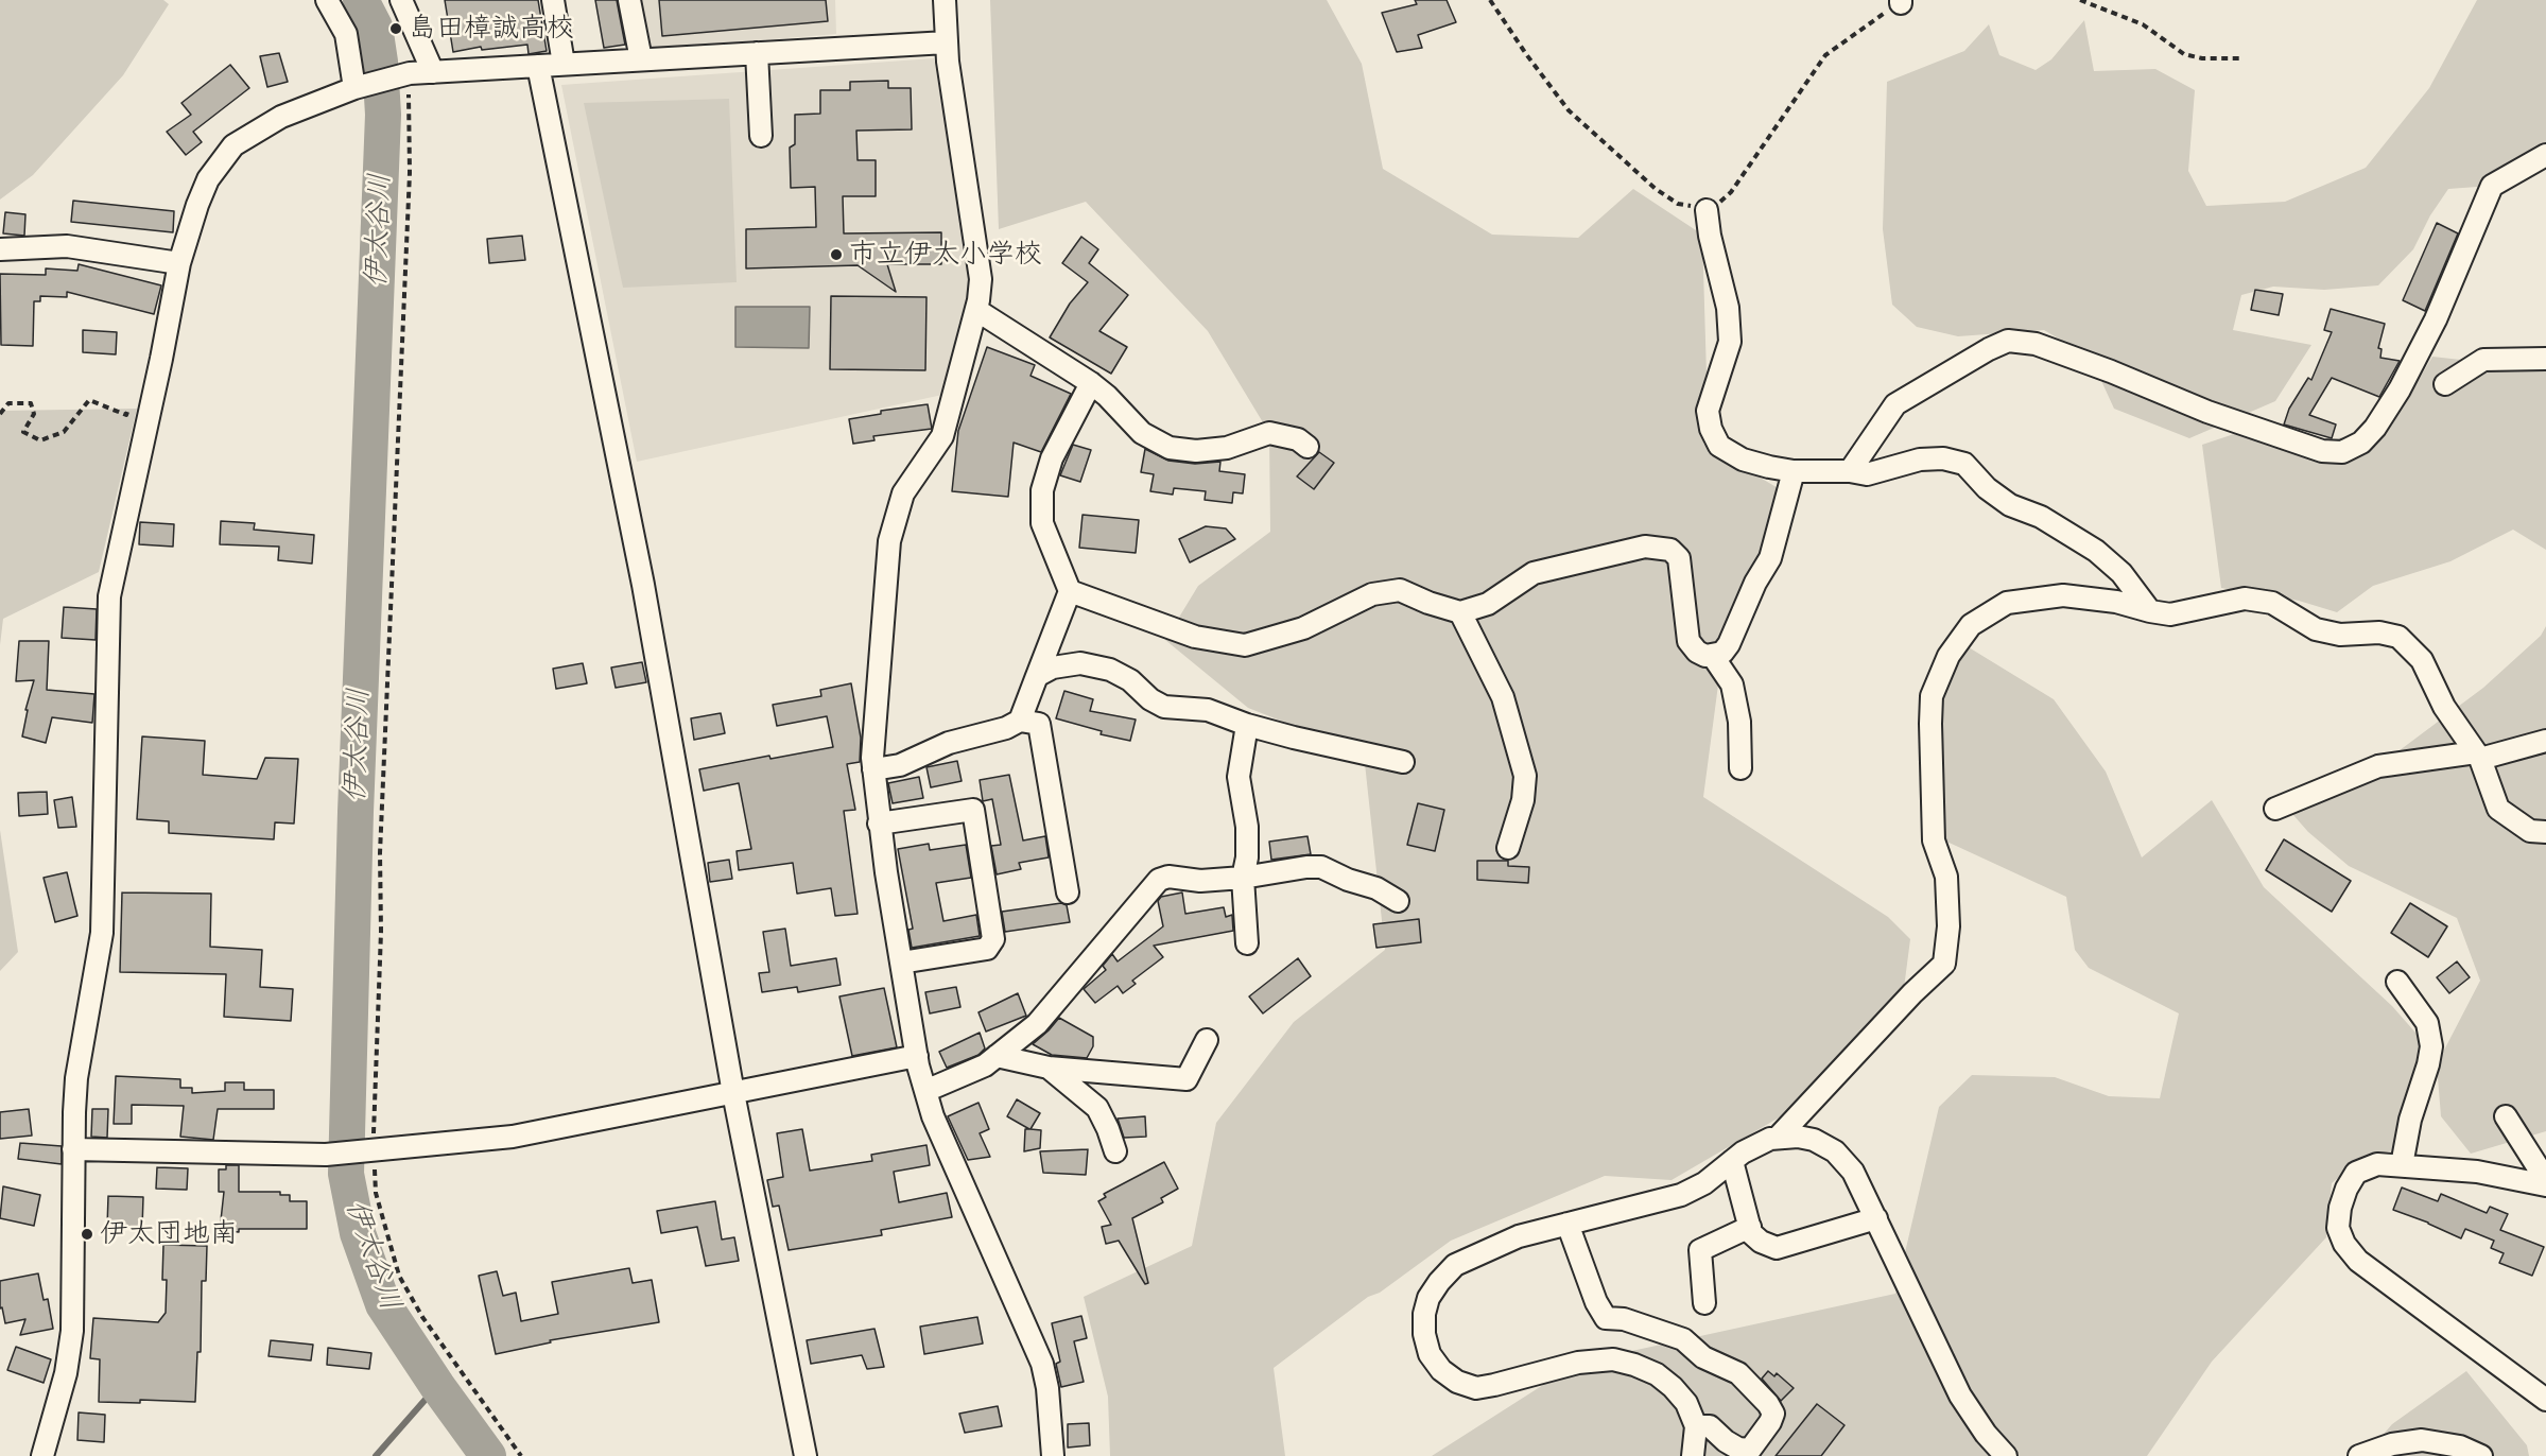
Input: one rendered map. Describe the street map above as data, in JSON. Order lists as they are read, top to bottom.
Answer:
{
  "water": ["伊太谷川"],
  "places": ["島田樟誠高校", "市立伊太小学校", "伊太団地南"]
}
